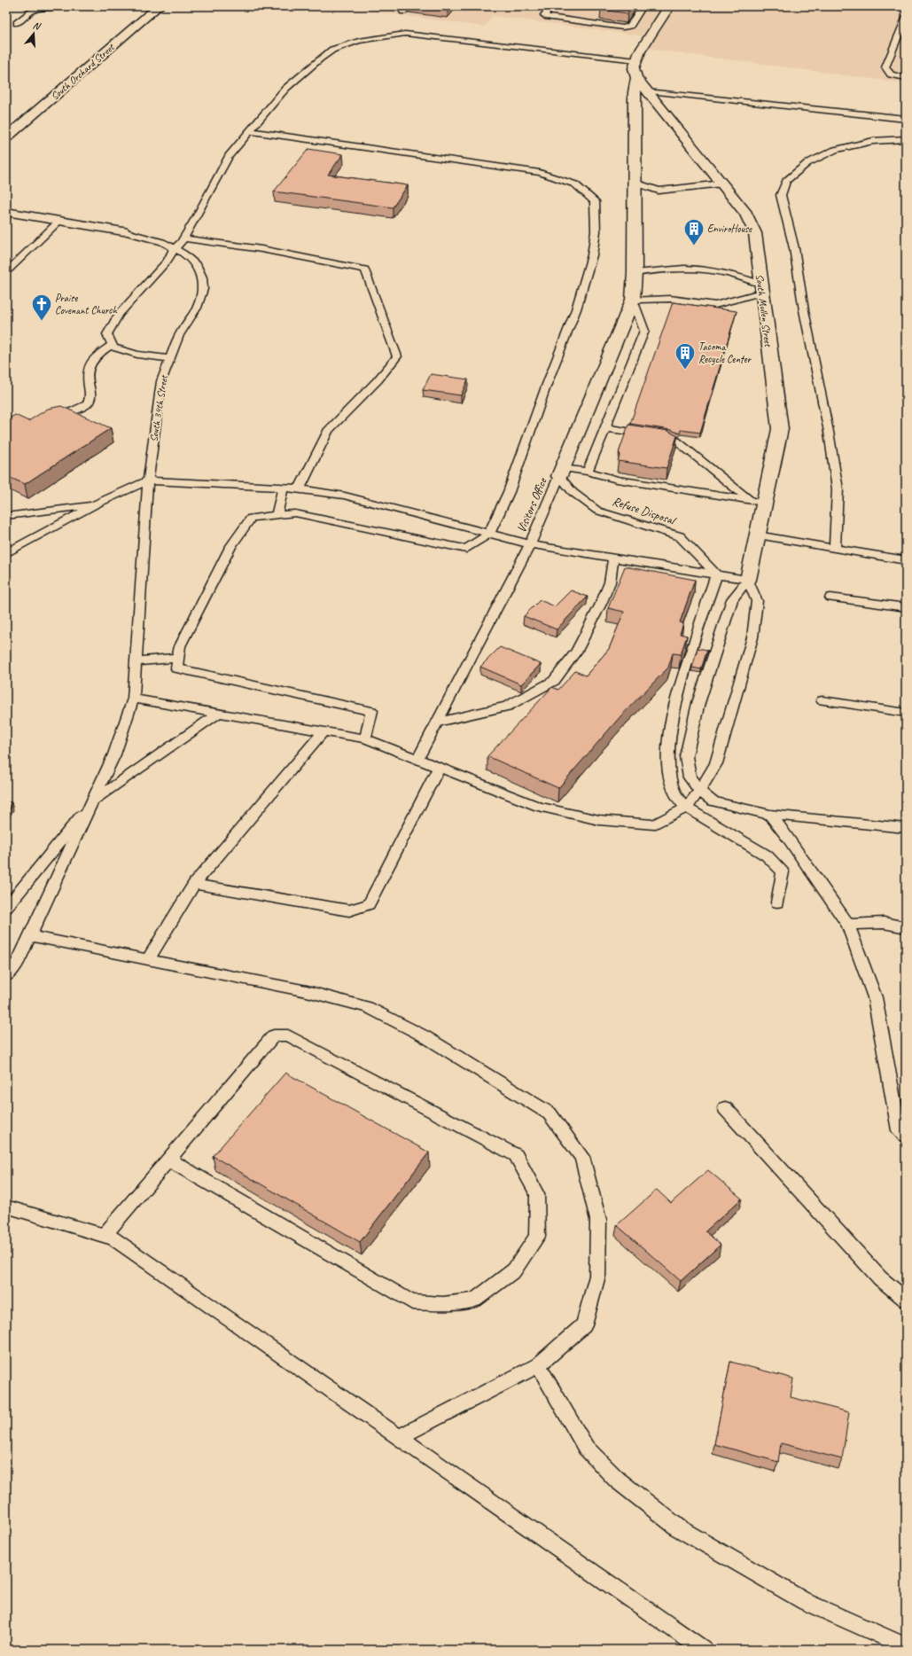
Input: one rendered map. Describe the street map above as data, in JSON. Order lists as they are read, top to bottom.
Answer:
{
  "streets": {
    "street": ["South Orchard Street", "South Mullen Street", "South 34th Street"],
    "lane": ["Visitors Office", "Refuse Disposal"]
  },
  "crossings": [
    ["Visitors Office", "Refuse Disposal"]
  ],
  "places": {
    "building": ["EnviroHouse", "Tacoma Recycle Center"],
    "church": ["Praise Covenant Church"]
  },
  "north": "top"
}
